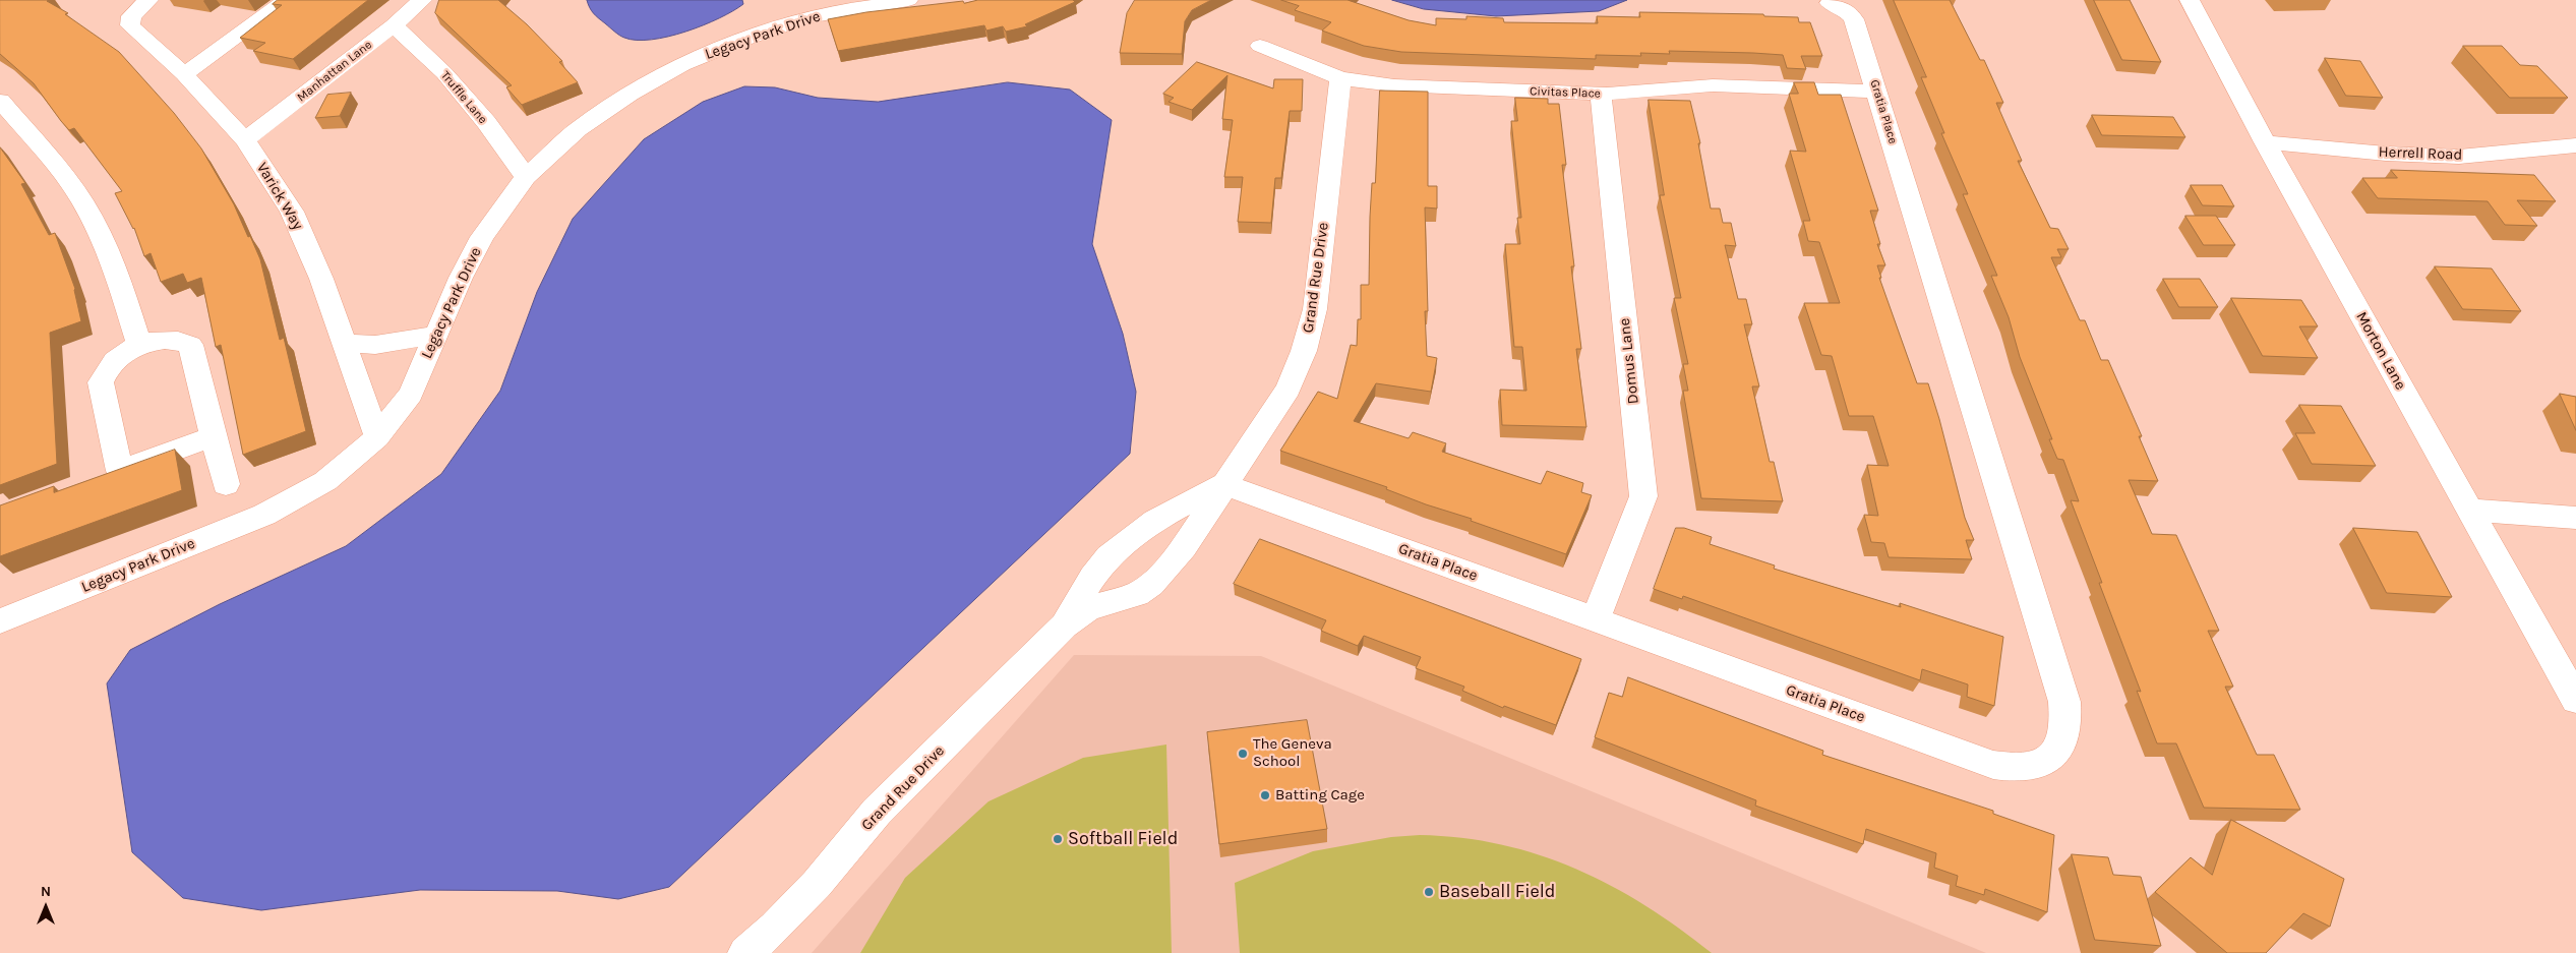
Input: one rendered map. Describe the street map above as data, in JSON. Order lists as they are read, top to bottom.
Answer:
{
  "streets": {
    "street": [
      "Legacy Park Drive",
      "Manhattan Lane",
      "Civitas Place",
      "Truffle Lane",
      "Gratia Place",
      "Herrell Road",
      "Varick Way",
      "Grand Rue Drive",
      "Morton Lane",
      "Domus Lane"
    ]
  },
  "crossings": [
    ["Legacy Park Drive", "Truffle Lane"],
    ["Legacy Park Drive", "Varick Way"],
    ["Manhattan Lane", "Truffle Lane"],
    ["Manhattan Lane", "Varick Way"],
    ["Civitas Place", "Gratia Place"],
    ["Civitas Place", "Grand Rue Drive"],
    ["Civitas Place", "Domus Lane"],
    ["Gratia Place", "Grand Rue Drive"],
    ["Gratia Place", "Domus Lane"],
    ["Herrell Road", "Morton Lane"]
  ],
  "places": [
    "The Geneva School",
    "Batting Cage",
    "Softball Field",
    "Baseball Field"
  ],
  "north": "top"
}
